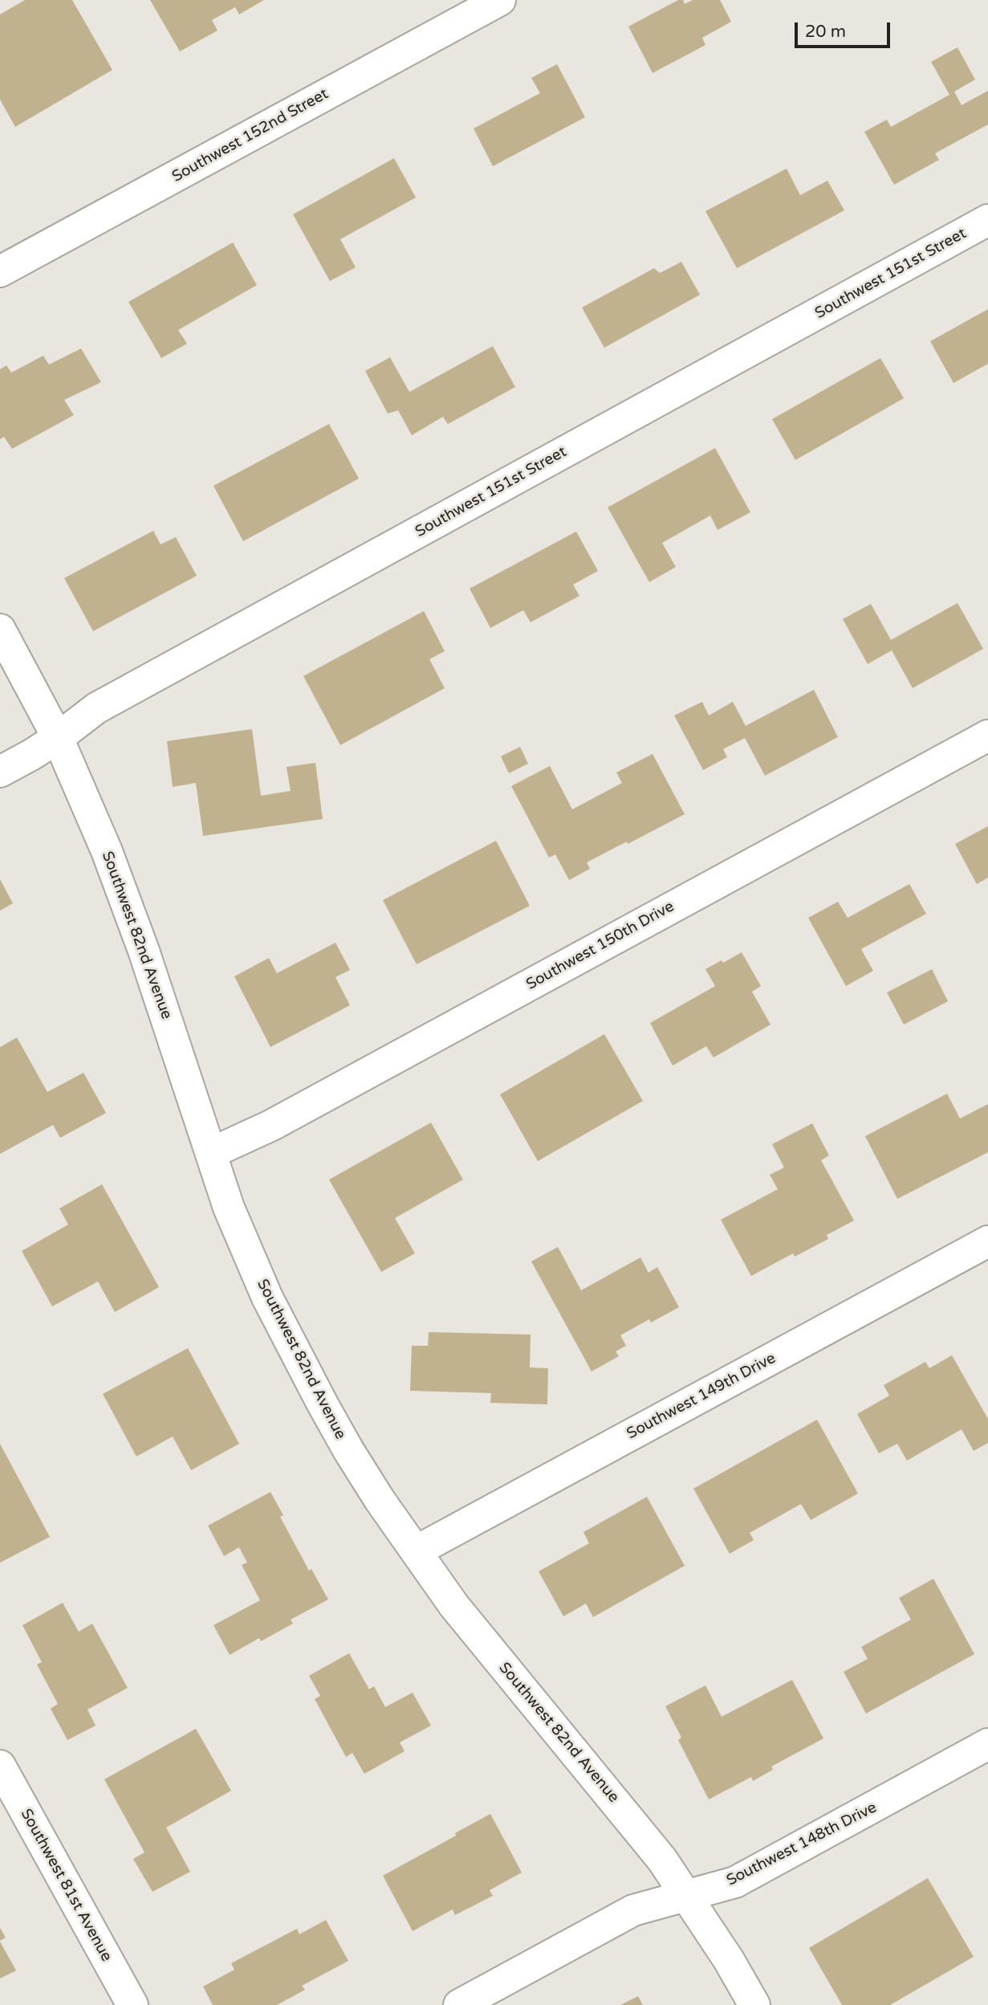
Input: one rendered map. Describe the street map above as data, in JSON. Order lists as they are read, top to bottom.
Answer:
{
  "streets": {
    "street": [
      "Southwest 152nd Street",
      "Southwest 151st Street",
      "Southwest 82nd Avenue",
      "Southwest 150th Drive",
      "Southwest 149th Drive",
      "Southwest 148th Drive",
      "Southwest 81st Avenue"
    ]
  },
  "crossings": [
    ["Southwest 151st Street", "Southwest 82nd Avenue"],
    ["Southwest 82nd Avenue", "Southwest 150th Drive"],
    ["Southwest 82nd Avenue", "Southwest 149th Drive"],
    ["Southwest 82nd Avenue", "Southwest 148th Drive"]
  ],
  "scale_bar": "20 m"
}
